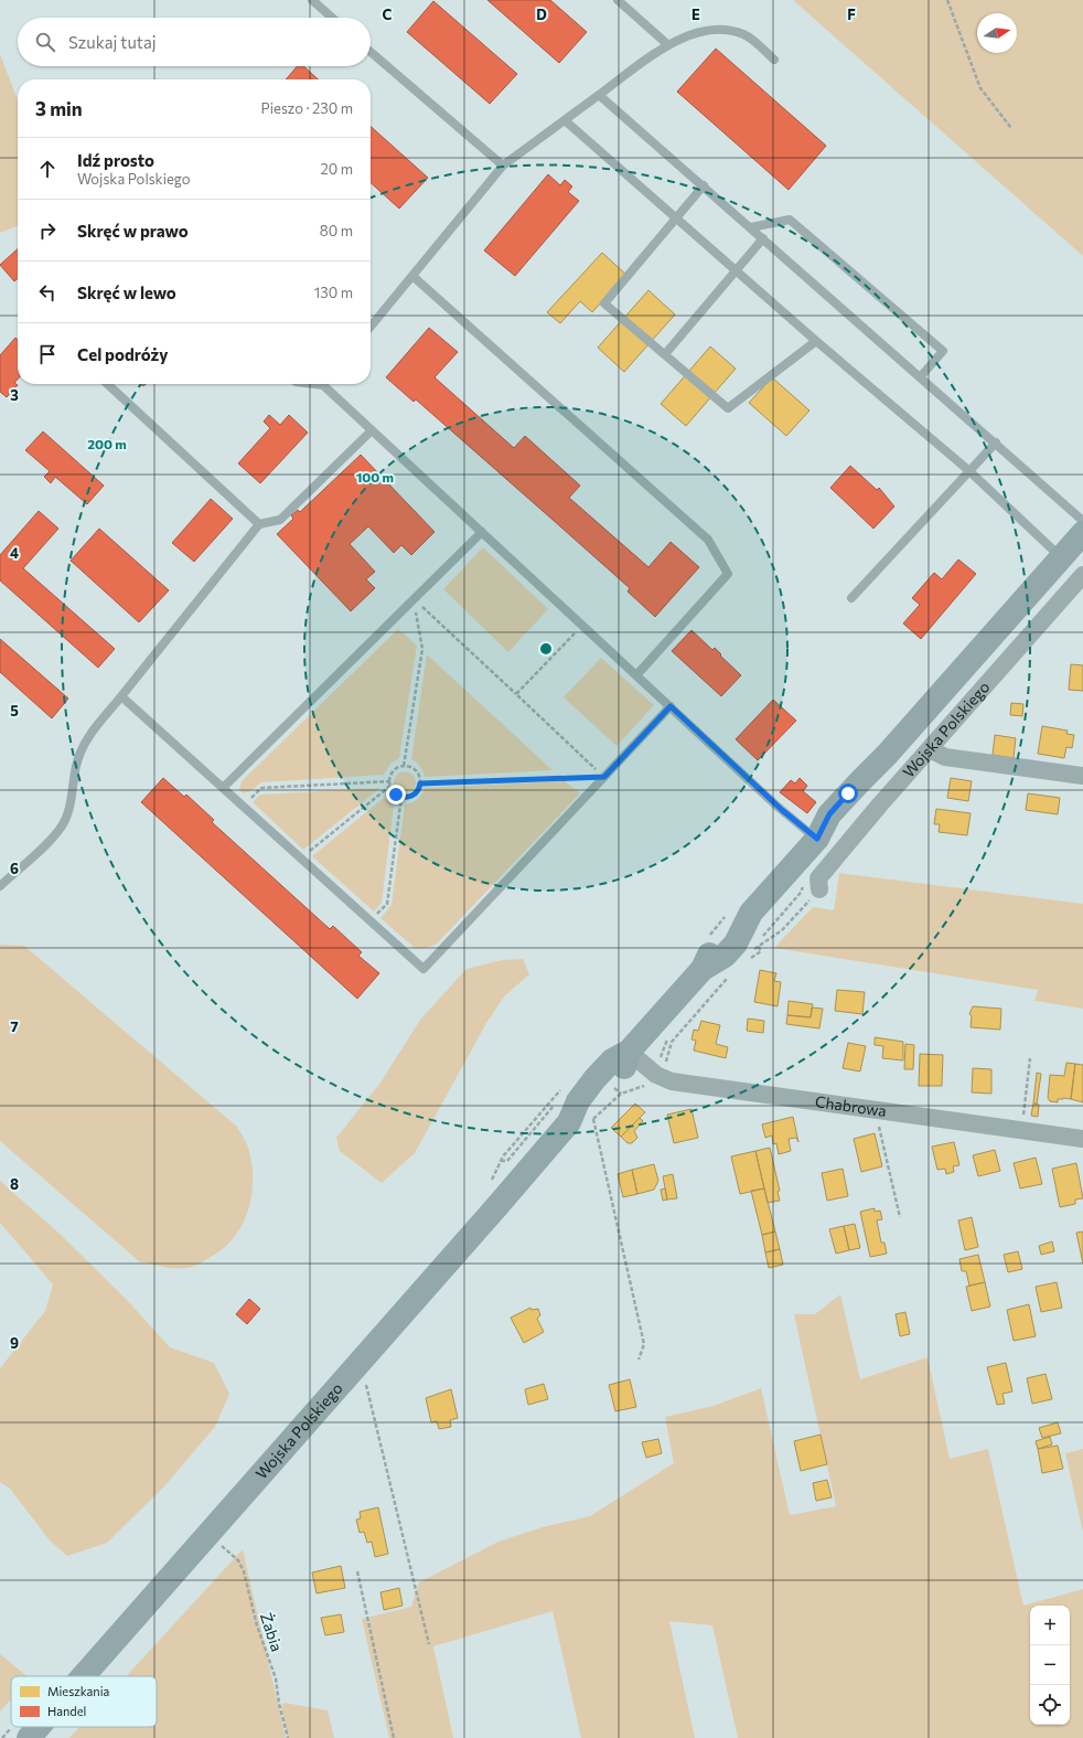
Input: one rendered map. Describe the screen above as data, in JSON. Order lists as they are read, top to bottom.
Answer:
{
  "streets": {
    "main road": ["Wojska Polskiego"],
    "street": ["Chabrowa"],
    "path": ["Żabia"]
  },
  "crossings": [
    ["Wojska Polskiego", "Chabrowa"]
  ],
  "legend": ["Mieszkania", "Handel"],
  "north": "right",
  "page": {
    "search": "Szukaj tutaj",
    "heading": ["3 min", "Pieszo · 230 m"],
    "list": [
      ["Idź prosto", "Wojska Polskiego", "20 m"],
      ["Skręć w prawo", "80 m"],
      ["Skręć w lewo", "130 m"],
      "Cel podróży"
    ],
    "map_buttons": ["+", "−"]
  },
  "grid": {
    "columns": [
      "C",
      "D",
      "E",
      "F"
    ],
    "rows": [
      "3",
      "4",
      "5",
      "6",
      "7",
      "8",
      "9"
    ]
  },
  "rings": ["200 m", "100 m"]
}
